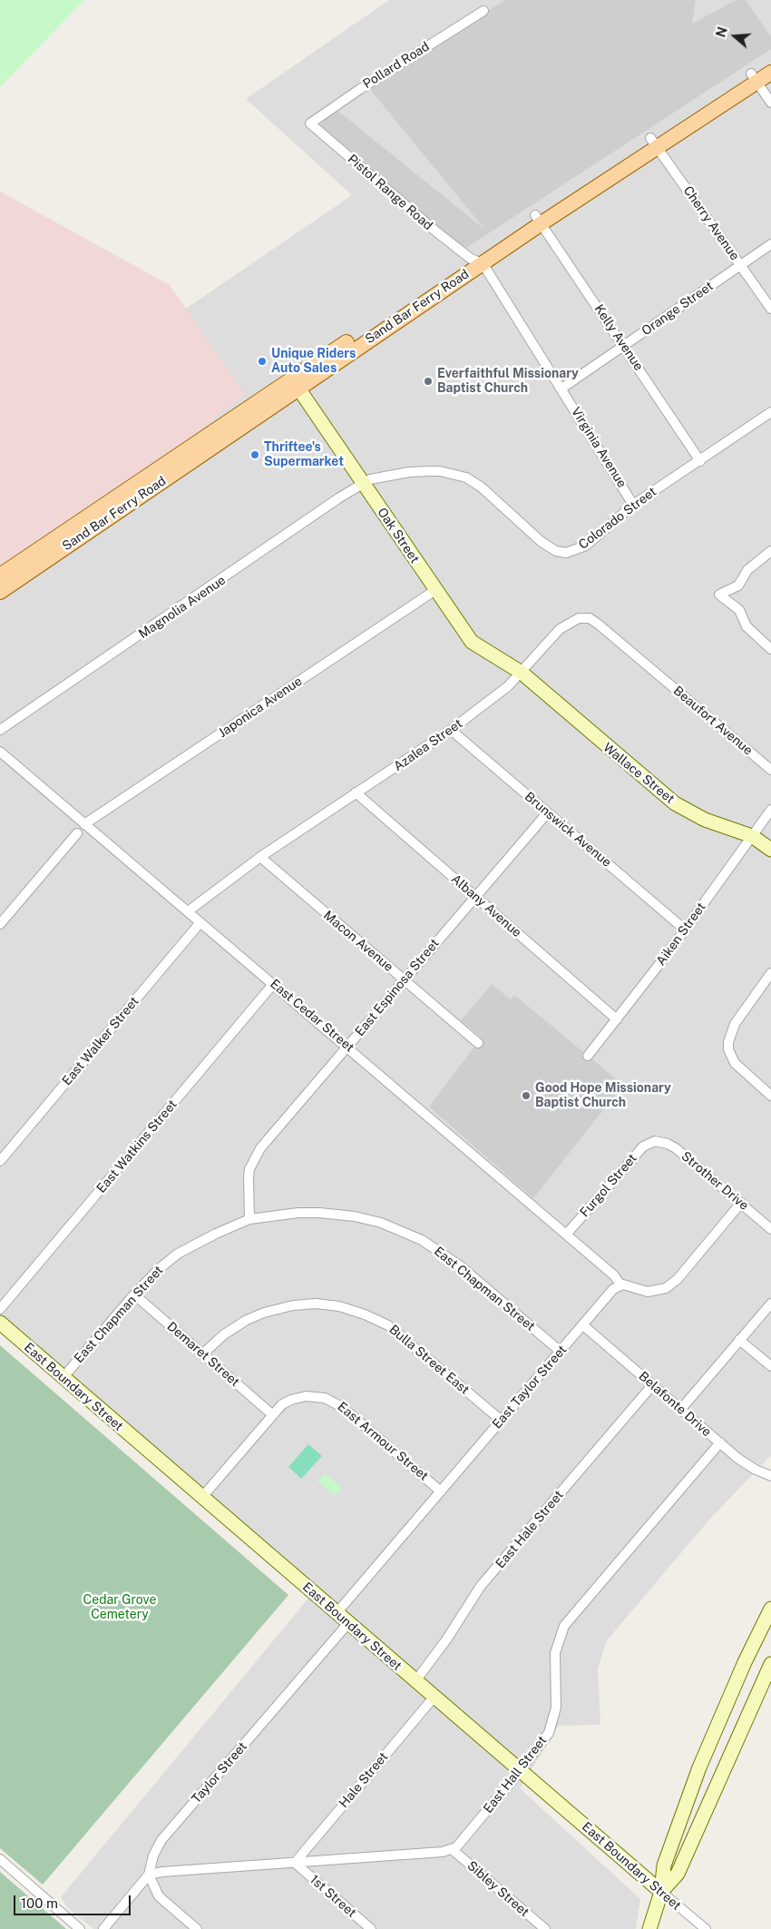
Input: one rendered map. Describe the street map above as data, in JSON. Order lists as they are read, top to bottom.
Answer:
{
  "streets": {
    "main road": [
      "Sand Bar Ferry Road",
      "Oak Street",
      "Wallace Street",
      "East Boundary Street"
    ],
    "street": [
      "Pollard Road",
      "Pistol Range Road",
      "Cherry Avenue",
      "Orange Street",
      "Kelly Avenue",
      "Virginia Avenue",
      "Colorado Street",
      "Magnolia Avenue",
      "Japonica Avenue",
      "Beaufort Avenue",
      "Azalea Street",
      "Brunswick Avenue",
      "Albany Avenue",
      "Aiken Street",
      "Macon Avenue",
      "East Espinosa Street",
      "East Cedar Street",
      "East Walker Street",
      "East Watkins Street",
      "Strother Drive",
      "Furgol Street",
      "East Chapman Street",
      "Demaret Street",
      "Bulla Street East",
      "East Taylor Street",
      "Belafonte Drive",
      "East Armour Street",
      "East Hale Street",
      "Taylor Street",
      "East Hall Street",
      "Hale Street",
      "Sibley Street",
      "1st Street"
    ]
  },
  "crossings": [
    ["Pollard Road", "Pistol Range Road"],
    ["Pistol Range Road", "Sand Bar Ferry Road"],
    ["Pistol Range Road", "Virginia Avenue"],
    ["Cherry Avenue", "Sand Bar Ferry Road"],
    ["Cherry Avenue", "Orange Street"],
    ["Sand Bar Ferry Road", "Kelly Avenue"],
    ["Sand Bar Ferry Road", "Virginia Avenue"],
    ["Sand Bar Ferry Road", "Oak Street"],
    ["Orange Street", "Kelly Avenue"],
    ["Orange Street", "Virginia Avenue"],
    ["Kelly Avenue", "Colorado Street"],
    ["Virginia Avenue", "Colorado Street"],
    ["Colorado Street", "Oak Street"],
    ["Colorado Street", "Magnolia Avenue"],
    ["Oak Street", "Magnolia Avenue"],
    ["Oak Street", "Japonica Avenue"],
    ["Oak Street", "Azalea Street"],
    ["Oak Street", "Wallace Street"],
    ["Japonica Avenue", "East Cedar Street"],
    ["Beaufort Avenue", "Azalea Street"],
    ["Azalea Street", "Wallace Street"],
    ["Azalea Street", "Brunswick Avenue"],
    ["Azalea Street", "Albany Avenue"],
    ["Azalea Street", "Macon Avenue"],
    ["Azalea Street", "East Cedar Street"],
    ["Wallace Street", "Aiken Street"],
    ["Brunswick Avenue", "Aiken Street"],
    ["Brunswick Avenue", "East Espinosa Street"],
    ["Albany Avenue", "Aiken Street"],
    ["Albany Avenue", "East Espinosa Street"],
    ["Macon Avenue", "East Espinosa Street"],
    ["East Espinosa Street", "East Cedar Street"],
    ["East Espinosa Street", "East Chapman Street"],
    ["East Cedar Street", "East Walker Street"],
    ["East Cedar Street", "East Watkins Street"],
    ["East Cedar Street", "Furgol Street"],
    ["East Cedar Street", "East Taylor Street"],
    ["Strother Drive", "Furgol Street"],
    ["East Chapman Street", "Demaret Street"],
    ["East Chapman Street", "East Boundary Street"],
    ["East Chapman Street", "East Taylor Street"],
    ["Demaret Street", "Bulla Street East"],
    ["Demaret Street", "East Armour Street"],
    ["Bulla Street East", "East Taylor Street"],
    ["East Boundary Street", "East Taylor Street"],
    ["East Boundary Street", "East Armour Street"],
    ["East Boundary Street", "East Hale Street"],
    ["East Boundary Street", "Taylor Street"],
    ["East Boundary Street", "East Hall Street"],
    ["East Boundary Street", "Hale Street"],
    ["East Taylor Street", "Belafonte Drive"],
    ["East Taylor Street", "East Armour Street"],
    ["Belafonte Drive", "East Hale Street"],
    ["Belafonte Drive", "East Hall Street"],
    ["East Hall Street", "Sibley Street"],
    ["Hale Street", "1st Street"]
  ],
  "parks": ["Cedar Grove Cemetery"],
  "places": [
    "Unique Riders Auto Sales",
    "Everfaithful Missionary Baptist Church",
    "Thriftee's Supermarket",
    "Good Hope Missionary Baptist Church"
  ],
  "scale_bar": "100 m",
  "north": "left"
}
